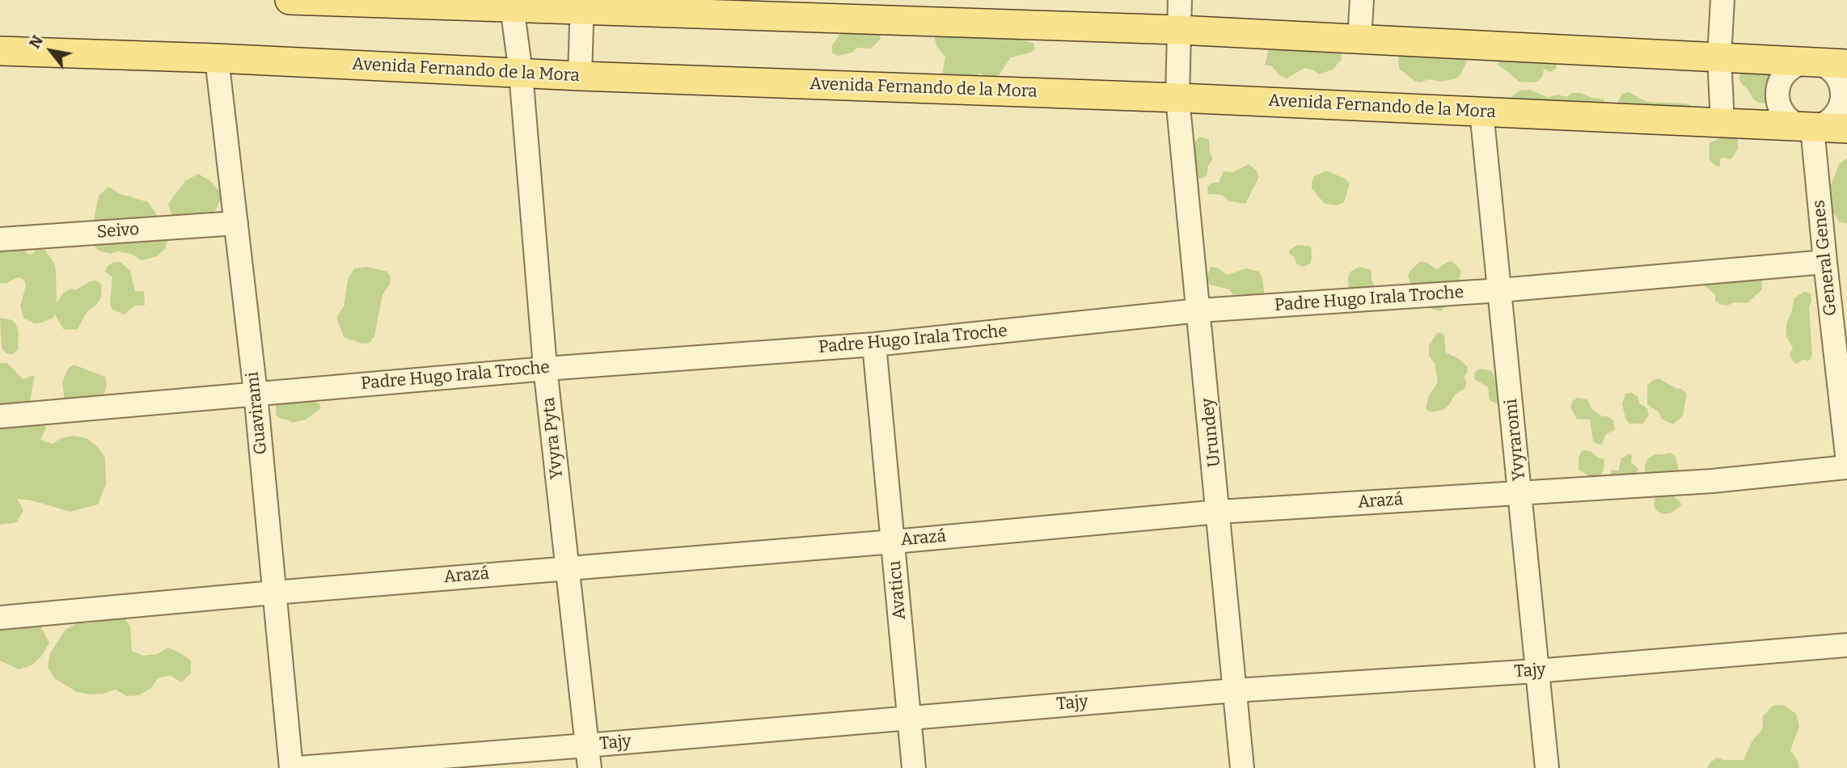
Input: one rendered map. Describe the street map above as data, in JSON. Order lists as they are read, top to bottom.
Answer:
{
  "streets": {
    "main road": ["Avenida Fernando de la Mora"],
    "street": [
      "Seivo",
      "General Genes",
      "Padre Hugo Irala Troche",
      "Guavirami",
      "Urundey",
      "Yvyra Pyta",
      "Yvyraromi",
      "Arazá",
      "Avaticu",
      "Tajy"
    ]
  },
  "crossings": [
    ["Avenida Fernando de la Mora", "General Genes"],
    ["Avenida Fernando de la Mora", "Guavirami"],
    ["Avenida Fernando de la Mora", "Urundey"],
    ["Avenida Fernando de la Mora", "Yvyra Pyta"],
    ["Avenida Fernando de la Mora", "Yvyraromi"],
    ["Seivo", "Guavirami"],
    ["General Genes", "Padre Hugo Irala Troche"],
    ["Padre Hugo Irala Troche", "Guavirami"],
    ["Padre Hugo Irala Troche", "Urundey"],
    ["Padre Hugo Irala Troche", "Yvyra Pyta"],
    ["Padre Hugo Irala Troche", "Yvyraromi"],
    ["Padre Hugo Irala Troche", "Avaticu"],
    ["Guavirami", "Arazá"],
    ["Urundey", "Arazá"],
    ["Urundey", "Tajy"],
    ["Yvyra Pyta", "Arazá"],
    ["Yvyra Pyta", "Tajy"],
    ["Yvyraromi", "Arazá"],
    ["Yvyraromi", "Tajy"],
    ["Arazá", "Avaticu"],
    ["Avaticu", "Tajy"]
  ],
  "north": "top left"
}
